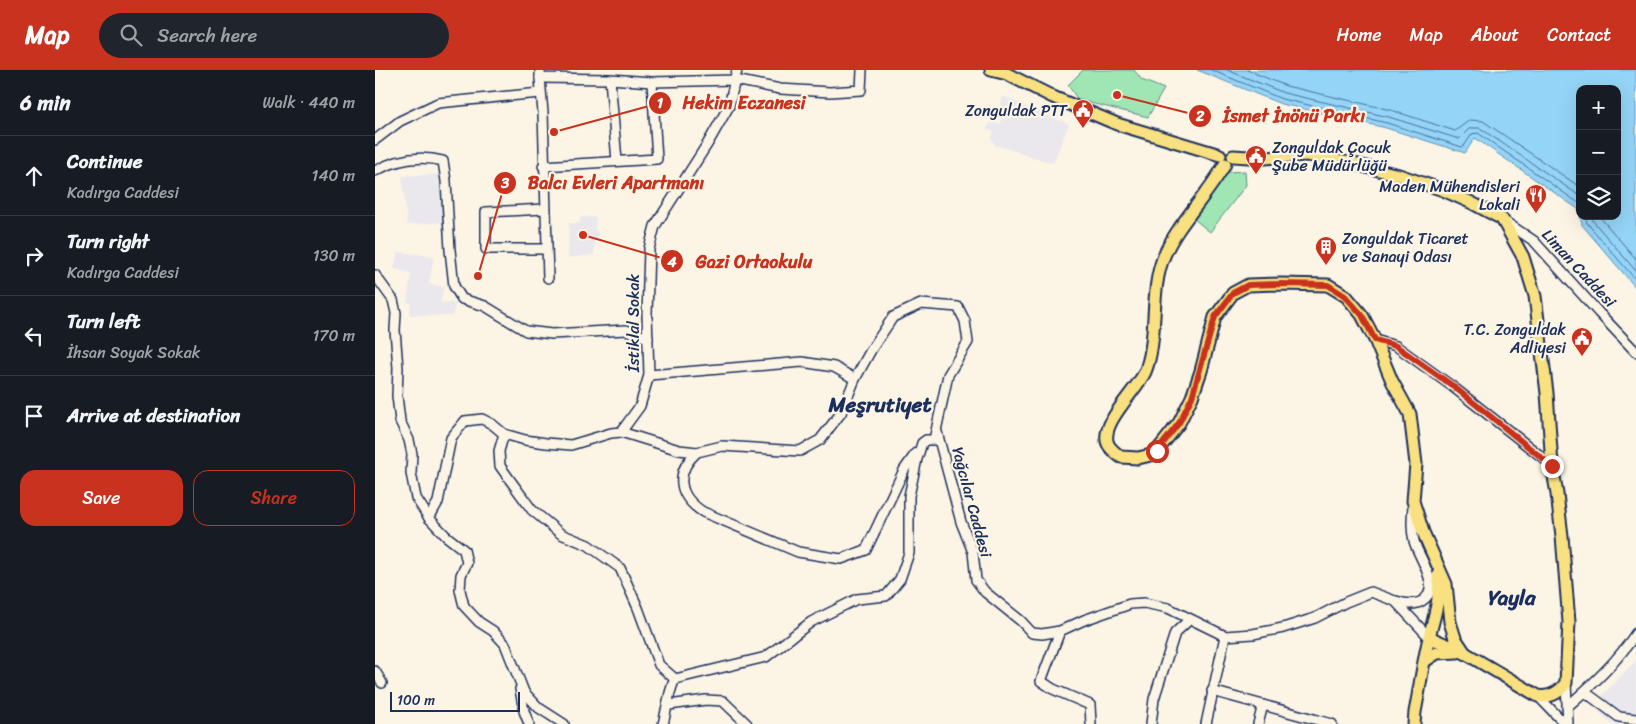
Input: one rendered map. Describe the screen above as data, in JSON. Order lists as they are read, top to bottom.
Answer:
{
  "streets": {
    "main road": ["Liman Caddesi"],
    "street": ["İstiklal Sokak", "Yağcılar Caddesi"]
  },
  "districts": ["Meşrutiyet", "Yayla"],
  "places": {
    "other": [
      "İsmet İnönü Parkı",
      "Hekim Eczanesi",
      "Gazi Ortaokulu",
      "Balcı Evleri Apartmanı"
    ],
    "public building": ["Zonguldak PTT", "Zonguldak Çocuk Şube Müdürlüğü", "T.C. Zonguldak Adliyesi"],
    "restaurant": ["Maden Mühendisleri Lokali"],
    "building": ["Zonguldak Ticaret ve Sanayi Odası"]
  },
  "scale_bar": "100 m",
  "page": {
    "header": "Map",
    "search": "Search here",
    "nav": [
      "Home",
      "Map",
      "About",
      "Contact"
    ],
    "heading": ["6 min", "Walk · 440 m"],
    "map_buttons": ["+", "−"],
    "list": [
      ["Continue", "Kadırga Caddesi", "140 m"],
      ["Turn right", "Kadırga Caddesi", "130 m"],
      ["Turn left", "İhsan Soyak Sokak", "170 m"],
      "Arrive at destination"
    ],
    "buttons": ["Save", "Share"],
    "scale": "100 m"
  }
}
